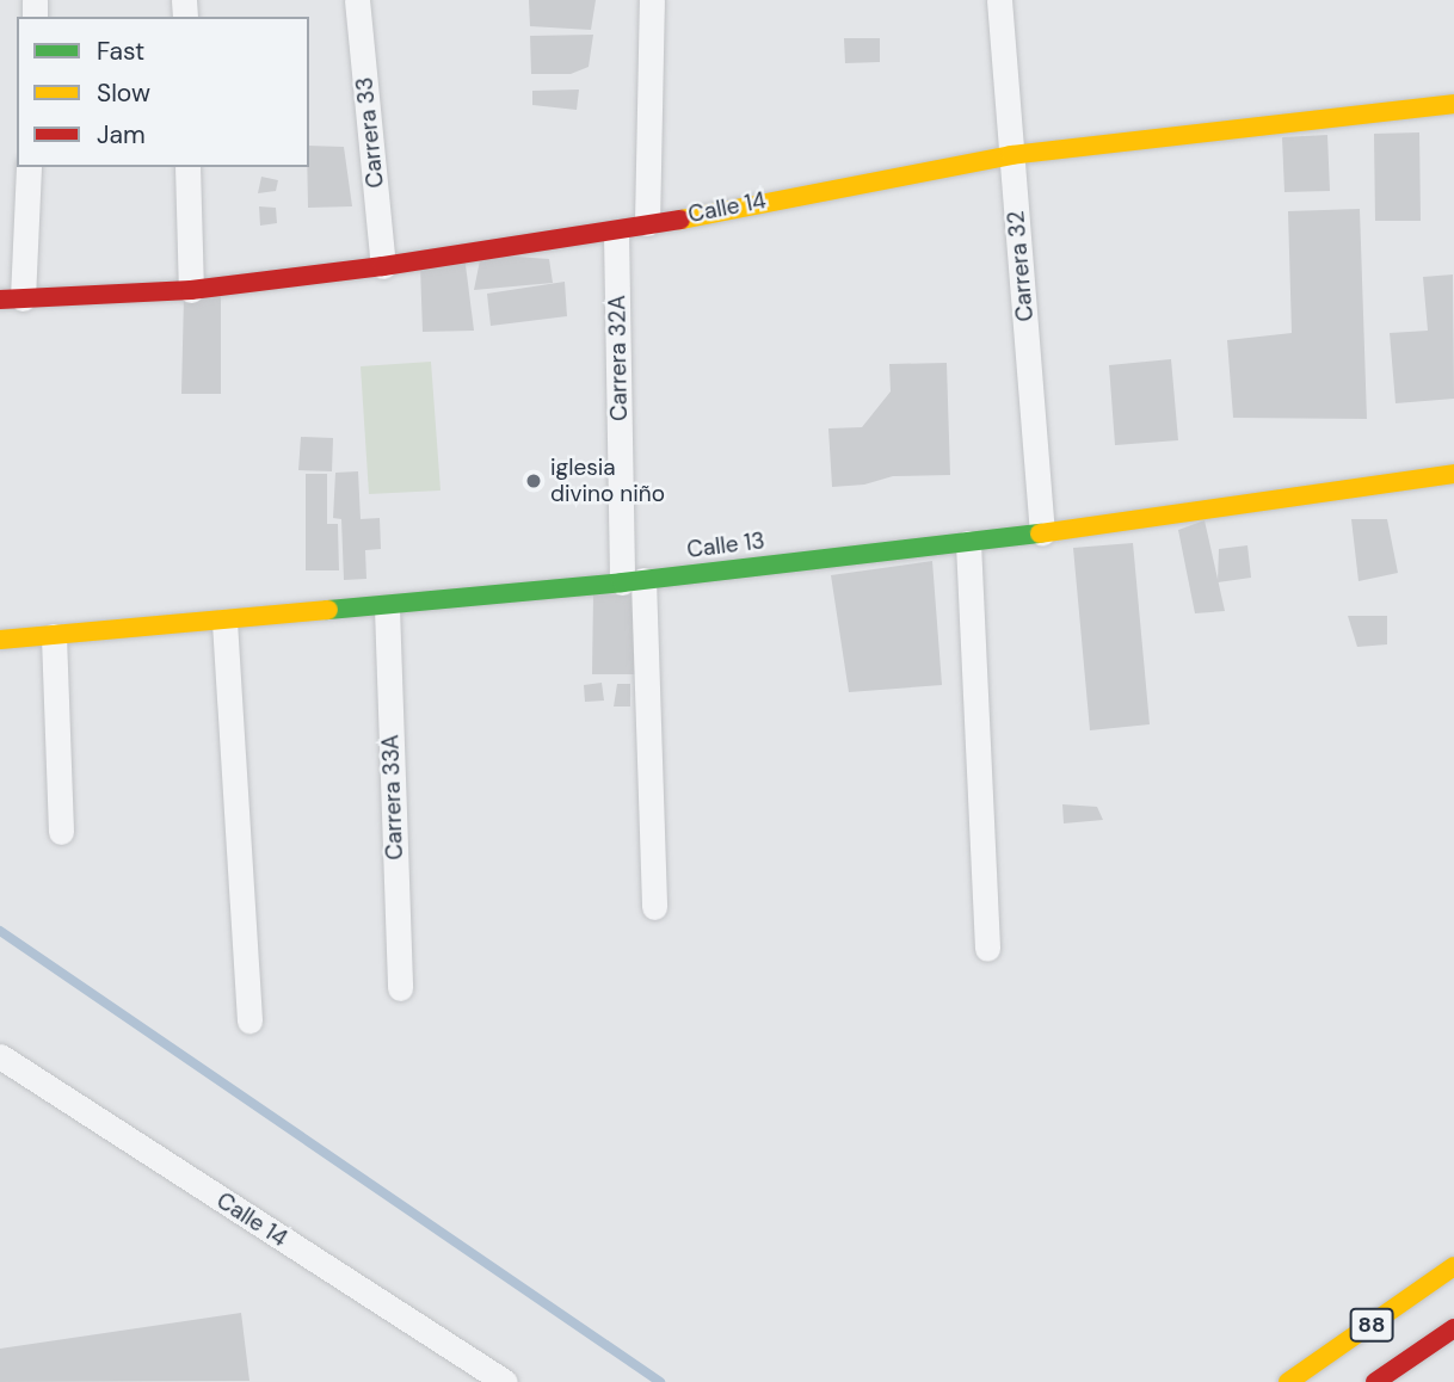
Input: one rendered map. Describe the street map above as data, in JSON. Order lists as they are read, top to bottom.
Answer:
{
  "streets": {
    "main road": ["Calle 14", "Calle 13", "88"],
    "street": [
      "Carrera 33",
      "Carrera 32",
      "Carrera 32A",
      "Carrera 33A"
    ]
  },
  "crossings": [
    ["Carrera 33", "Calle 14"],
    ["Calle 14", "Carrera 32"],
    ["Calle 14", "Carrera 32A"],
    ["Carrera 32", "Calle 13"],
    ["Carrera 32A", "Calle 13"],
    ["Calle 13", "Carrera 33A"]
  ],
  "places": ["iglesia divino niño"],
  "legend": ["Fast", "Slow", "Jam"]
}
